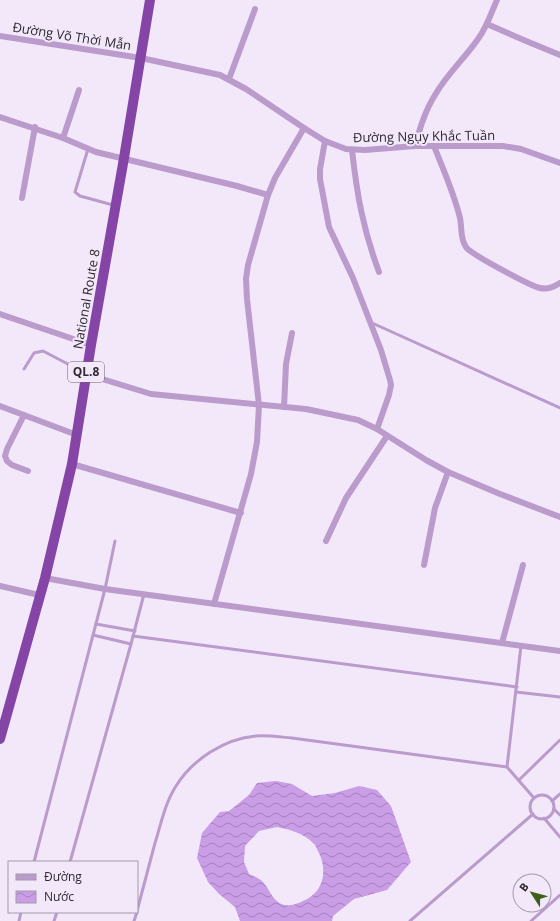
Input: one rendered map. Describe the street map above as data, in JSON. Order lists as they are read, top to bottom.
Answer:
{
  "streets": {
    "highway": ["National Route 8", "QL.8"],
    "street": ["Đường Võ Thời Mẫn", "Đường Ngụy Khắc Tuần"]
  },
  "crossings": [
    ["Đường Võ Thời Mẫn", "Đường Ngụy Khắc Tuần"],
    ["Đường Võ Thời Mẫn", "National Route 8"],
    ["Đường Ngụy Khắc Tuần", "National Route 8"]
  ],
  "legend": ["Đường", "Nước"],
  "north": "top left"
}
